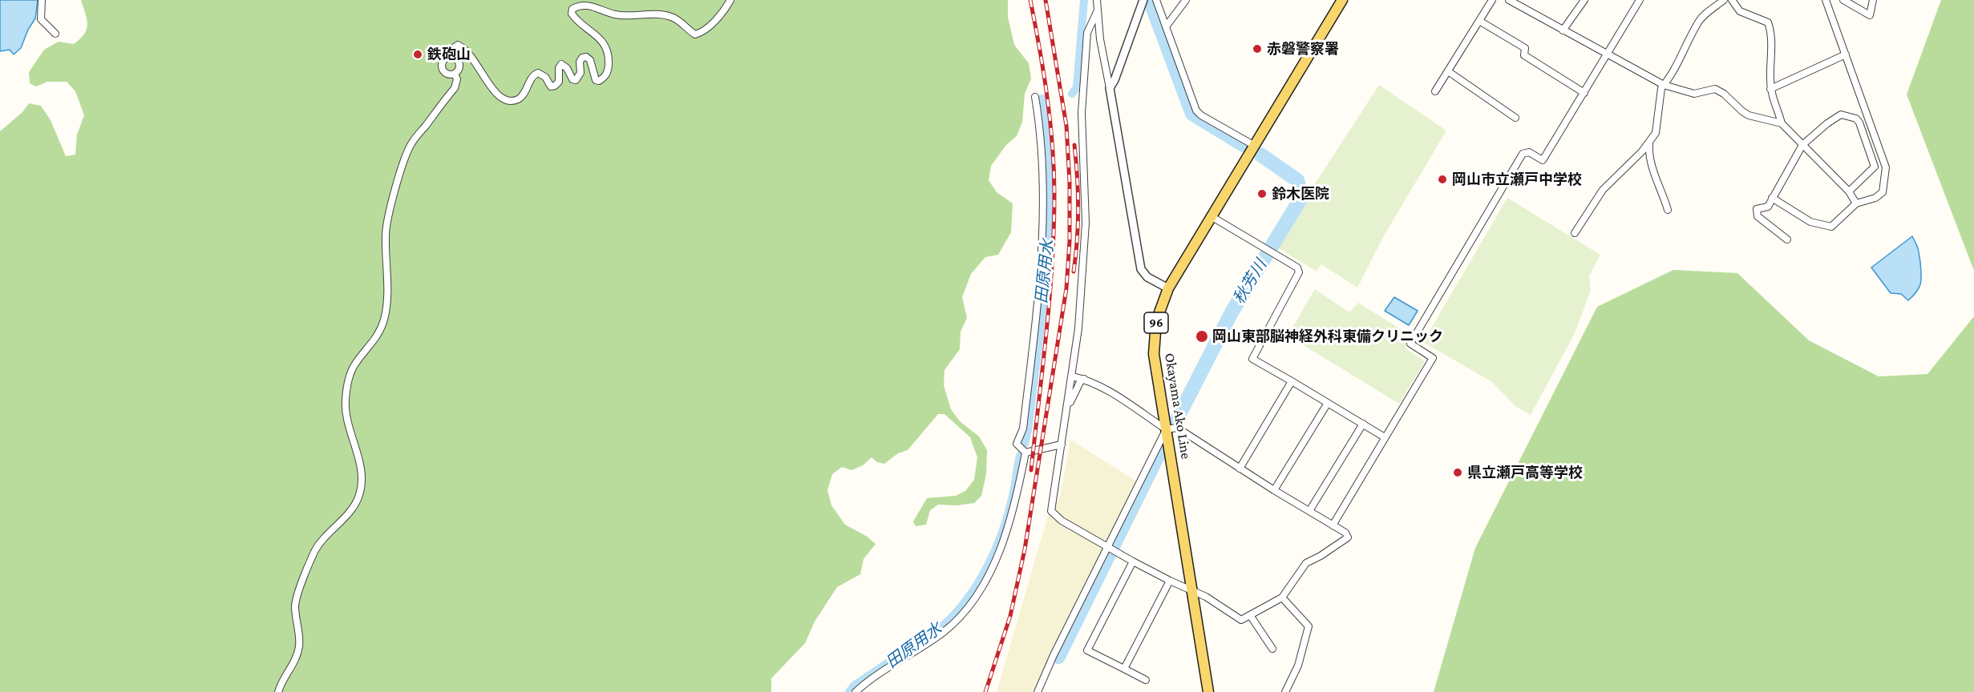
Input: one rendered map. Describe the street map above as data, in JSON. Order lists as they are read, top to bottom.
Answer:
{
  "streets": {
    "main road": ["96", "Okayama Ako Line"]
  },
  "water": ["田原用水", "秋芳川"],
  "places": [
    "赤磐警察署",
    "鉄砲山",
    "岡山市立瀬戸中学校",
    "鈴木医院",
    "岡山東部脳神経外科東備クリニック",
    "県立瀬戸高等学校"
  ]
}
